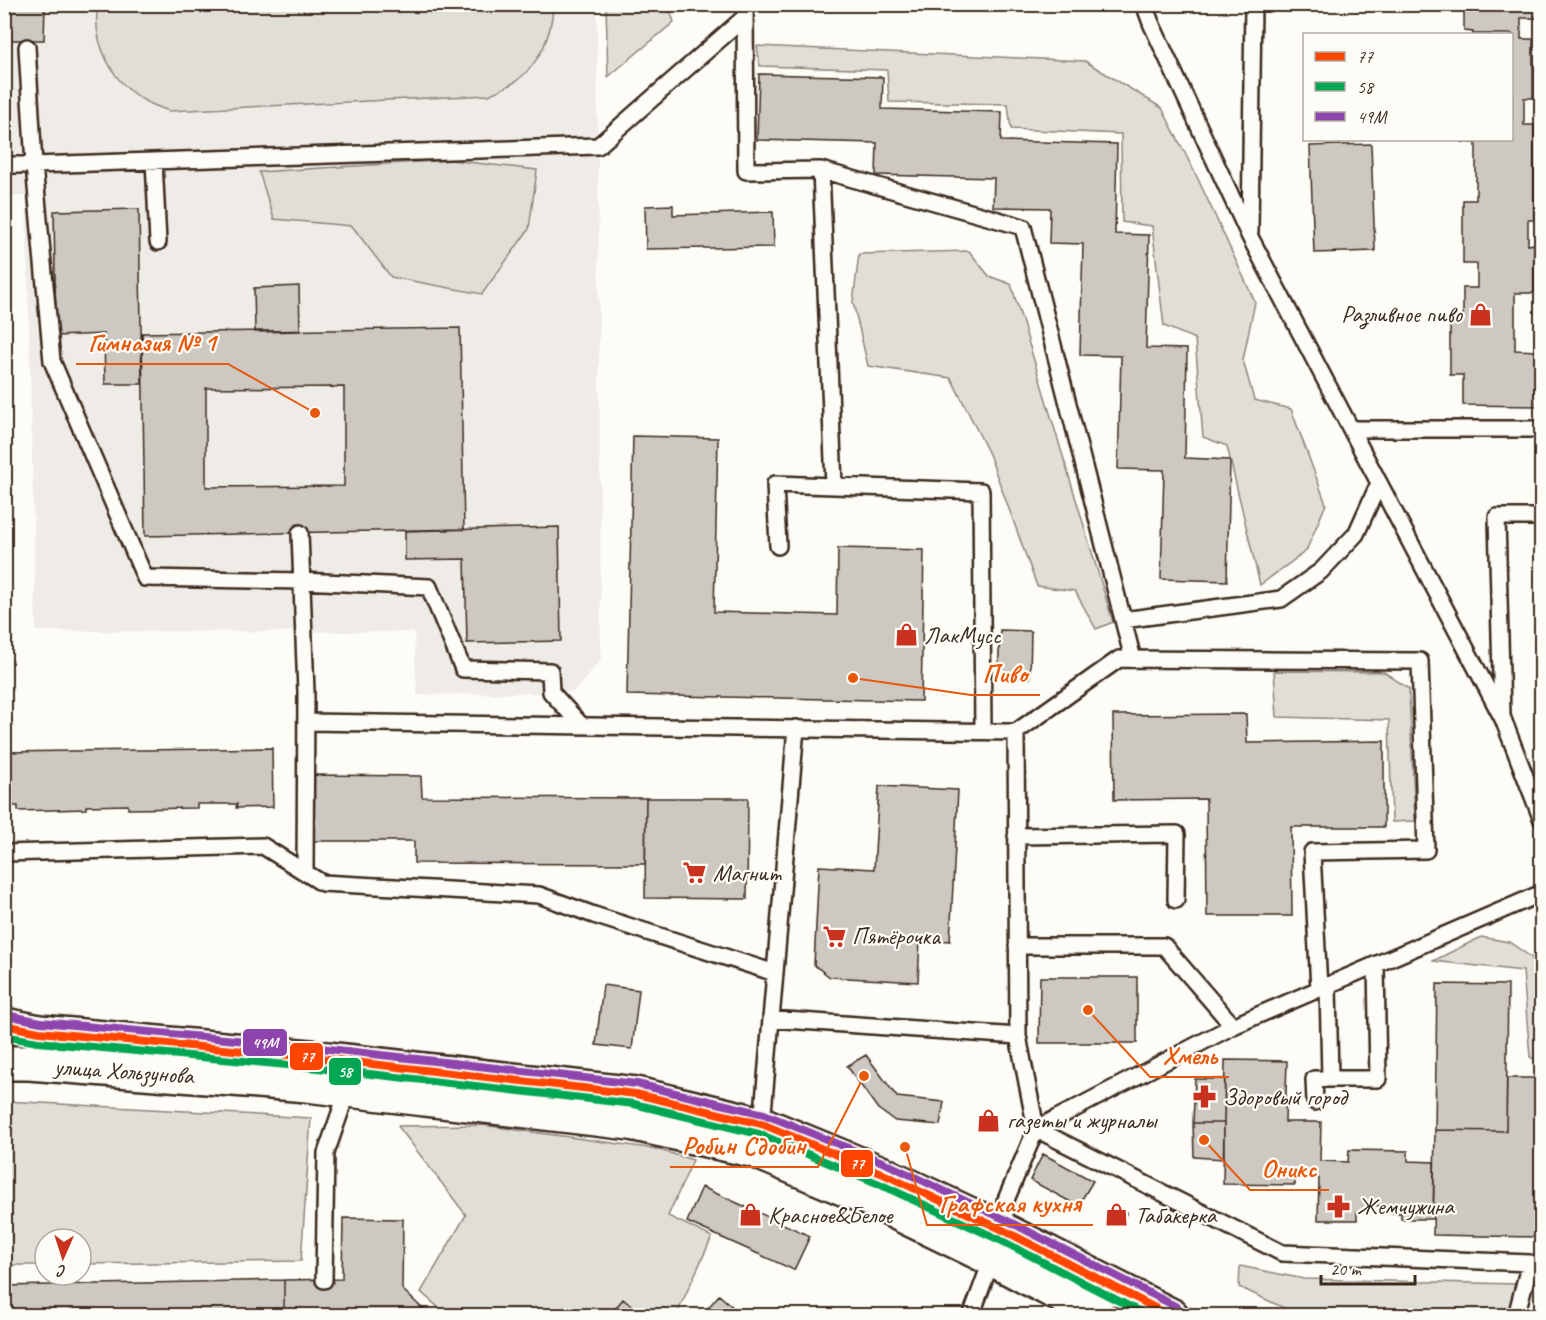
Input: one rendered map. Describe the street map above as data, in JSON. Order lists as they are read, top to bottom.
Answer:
{
  "streets": {
    "main road": ["улица Хользунова"]
  },
  "places": {
    "shop": [
      "Разливное пиво",
      "ЛакМусс",
      "газеты и журналы",
      "Красное&Белое",
      "Табакерка"
    ],
    "other": [
      "Гимназия № 1",
      "Пиво",
      "Хмель",
      "Робин Сдобин",
      "Оникс",
      "Графская кухня"
    ],
    "supermarket": ["Магнит", "Пятёрочка"],
    "pharmacy": ["Здоровый город", "Жемчужина"]
  },
  "lines": ["transit line 49М", "transit line 77", "transit line 58"],
  "legend": ["77", "58", "49М"],
  "scale_bar": "20 m",
  "north": "bottom"
}
